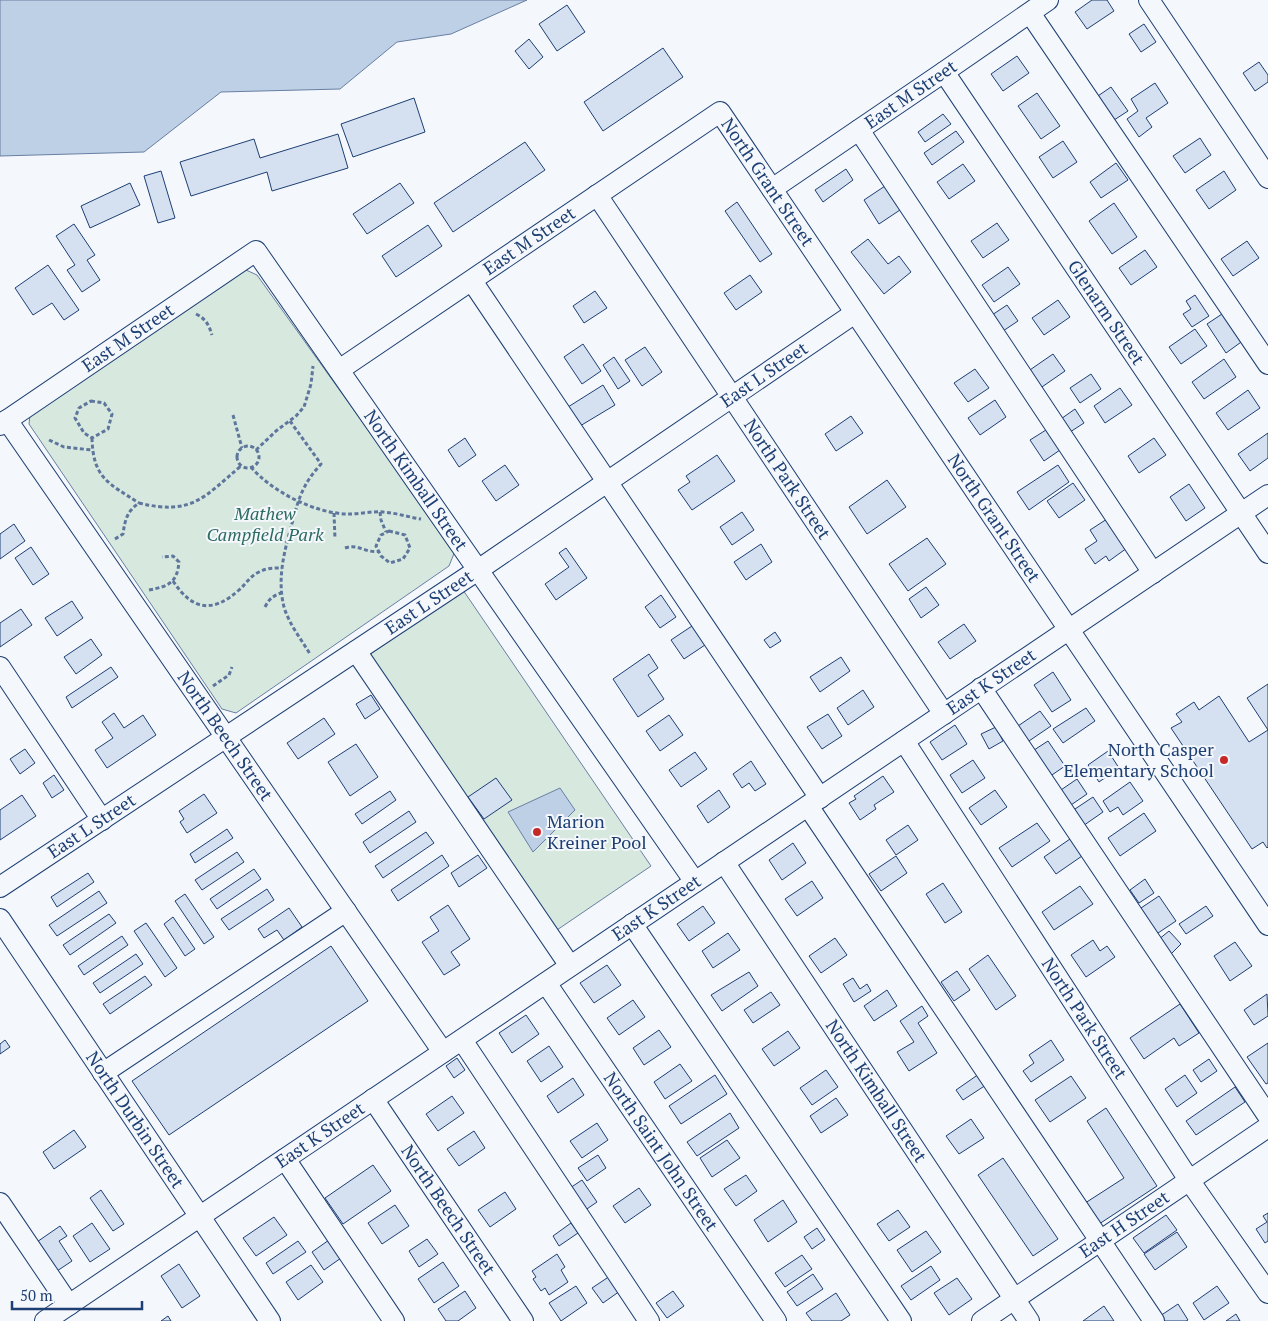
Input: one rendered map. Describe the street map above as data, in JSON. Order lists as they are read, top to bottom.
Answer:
{
  "streets": {
    "street": [
      "East M Street",
      "North Grant Street",
      "Glenarm Street",
      "East L Street",
      "North Park Street",
      "North Kimball Street",
      "East K Street",
      "North Beech Street",
      "North Durbin Street",
      "North Saint John Street",
      "East H Street"
    ]
  },
  "crossings": [
    ["East M Street", "North Grant Street"],
    ["East M Street", "Glenarm Street"],
    ["East M Street", "North Park Street"],
    ["East M Street", "North Kimball Street"],
    ["East M Street", "North Beech Street"],
    ["North Grant Street", "East L Street"],
    ["North Grant Street", "East K Street"],
    ["Glenarm Street", "East K Street"],
    ["East L Street", "North Park Street"],
    ["East L Street", "North Kimball Street"],
    ["East L Street", "North Beech Street"],
    ["North Park Street", "East K Street"],
    ["North Park Street", "East H Street"],
    ["North Kimball Street", "East K Street"],
    ["North Kimball Street", "East H Street"],
    ["East K Street", "North Beech Street"],
    ["East K Street", "North Durbin Street"],
    ["East K Street", "North Saint John Street"]
  ],
  "parks": ["Mathew Campfield Park"],
  "places": ["North Casper Elementary School", "Marion Kreiner Pool"],
  "scale_bar": "50 m"
}
